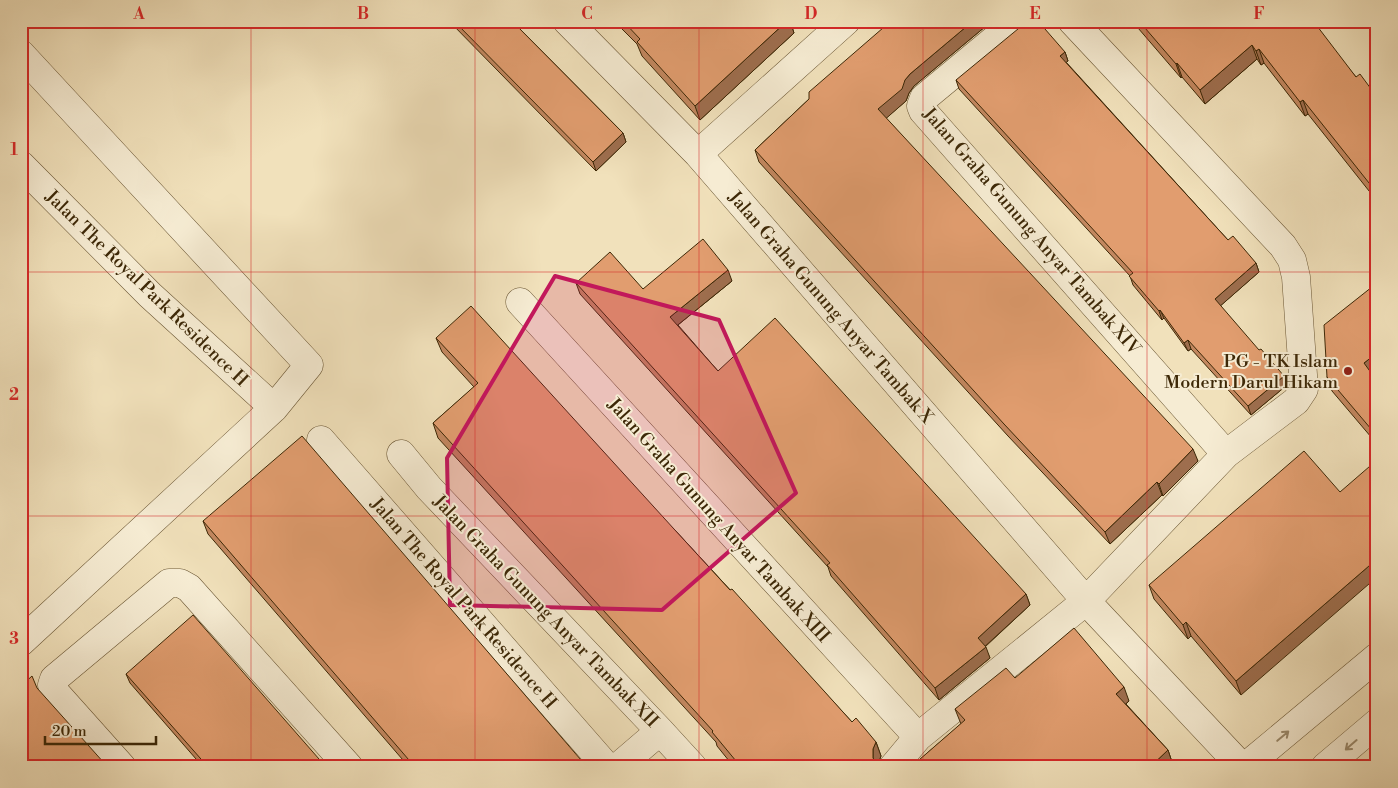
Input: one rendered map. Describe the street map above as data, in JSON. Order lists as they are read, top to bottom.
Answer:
{
  "streets": {
    "street": [
      "Jalan Graha Gunung Anyar Tambak XIV",
      "Jalan The Royal Park Residence H",
      "Jalan Graha Gunung Anyar Tambak X",
      "Jalan Graha Gunung Anyar Tambak XIII",
      "Jalan Graha Gunung Anyar Tambak XII"
    ]
  },
  "places": ["PG - TK Islam Modern Darul Hikam"],
  "scale_bar": "20 m",
  "grid": {
    "columns": [
      "A",
      "B",
      "C",
      "D",
      "E",
      "F"
    ],
    "rows": ["1", "2", "3"]
  }
}
